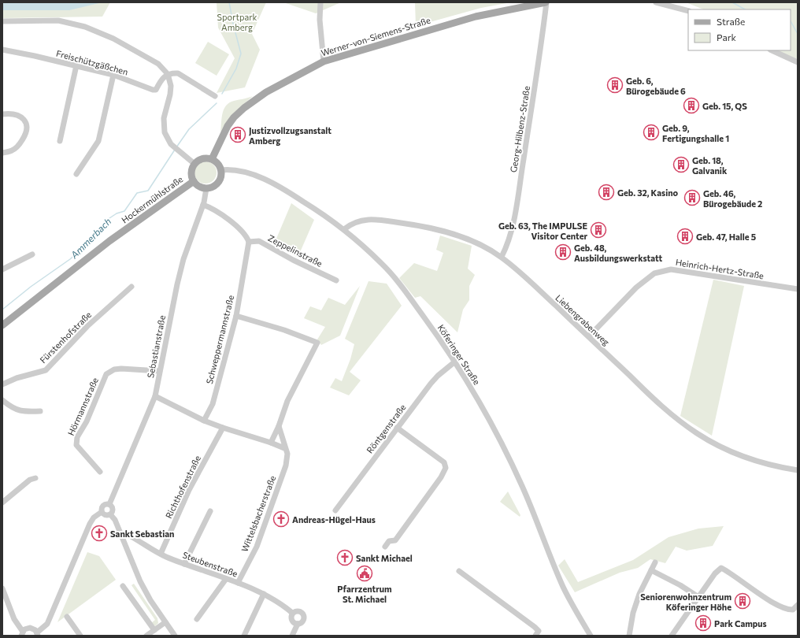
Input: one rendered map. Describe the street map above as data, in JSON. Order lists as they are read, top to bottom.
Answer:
{
  "streets": {
    "main road": ["Werner-von-Siemens-Straße", "Hockermühlstraße"],
    "street": [
      "Freischützgäßchen",
      "Georg-Hilbenz-Straße",
      "Zeppelinstraße",
      "Heinrich-Hertz-Straße",
      "Liebengrabenweg",
      "Fürstenhofstraße",
      "Schweppermannstraße",
      "Sebastianstraße",
      "Köferinger Straße",
      "Hörmannstraße",
      "Röntgenstraße",
      "Richthofenstraße",
      "Wittelsbacherstraße",
      "Steubenstraße"
    ]
  },
  "crossings": [
    ["Werner-von-Siemens-Straße", "Georg-Hilbenz-Straße"],
    ["Werner-von-Siemens-Straße", "Hockermühlstraße"],
    ["Werner-von-Siemens-Straße", "Sebastianstraße"],
    ["Werner-von-Siemens-Straße", "Köferinger Straße"],
    ["Georg-Hilbenz-Straße", "Liebengrabenweg"],
    ["Hockermühlstraße", "Sebastianstraße"],
    ["Hockermühlstraße", "Köferinger Straße"],
    ["Zeppelinstraße", "Schweppermannstraße"],
    ["Heinrich-Hertz-Straße", "Liebengrabenweg"],
    ["Liebengrabenweg", "Köferinger Straße"],
    ["Sebastianstraße", "Köferinger Straße"],
    ["Sebastianstraße", "Hörmannstraße"],
    ["Köferinger Straße", "Röntgenstraße"],
    ["Richthofenstraße", "Steubenstraße"],
    ["Wittelsbacherstraße", "Steubenstraße"]
  ],
  "water": ["Ammerbach"],
  "parks": ["Sportpark Amberg"],
  "places": {
    "building": [
      "Geb. 6, Bürogebäude 6",
      "Geb. 15, QS",
      "Geb. 9, Fertigungshalle 1",
      "Justizvollzugsanstalt Amberg",
      "Geb. 18, Galvanik",
      "Geb. 32, Kasino",
      "Geb. 46, Bürogebäude 2",
      "Geb. 63, The IMPULSE Visitor Center",
      "Geb. 47, Halle 5",
      "Geb. 48, Ausbildungswerkstatt",
      "Seniorenwohnzentrum Köferinger Höhe",
      "Park Campus"
    ],
    "church": ["Andreas-Hügel-Haus", "Sankt Sebastian", "Sankt Michael"],
    "public building": ["Pfarrzentrum St. Michael"]
  },
  "legend": ["Straße", "Park"]
}
